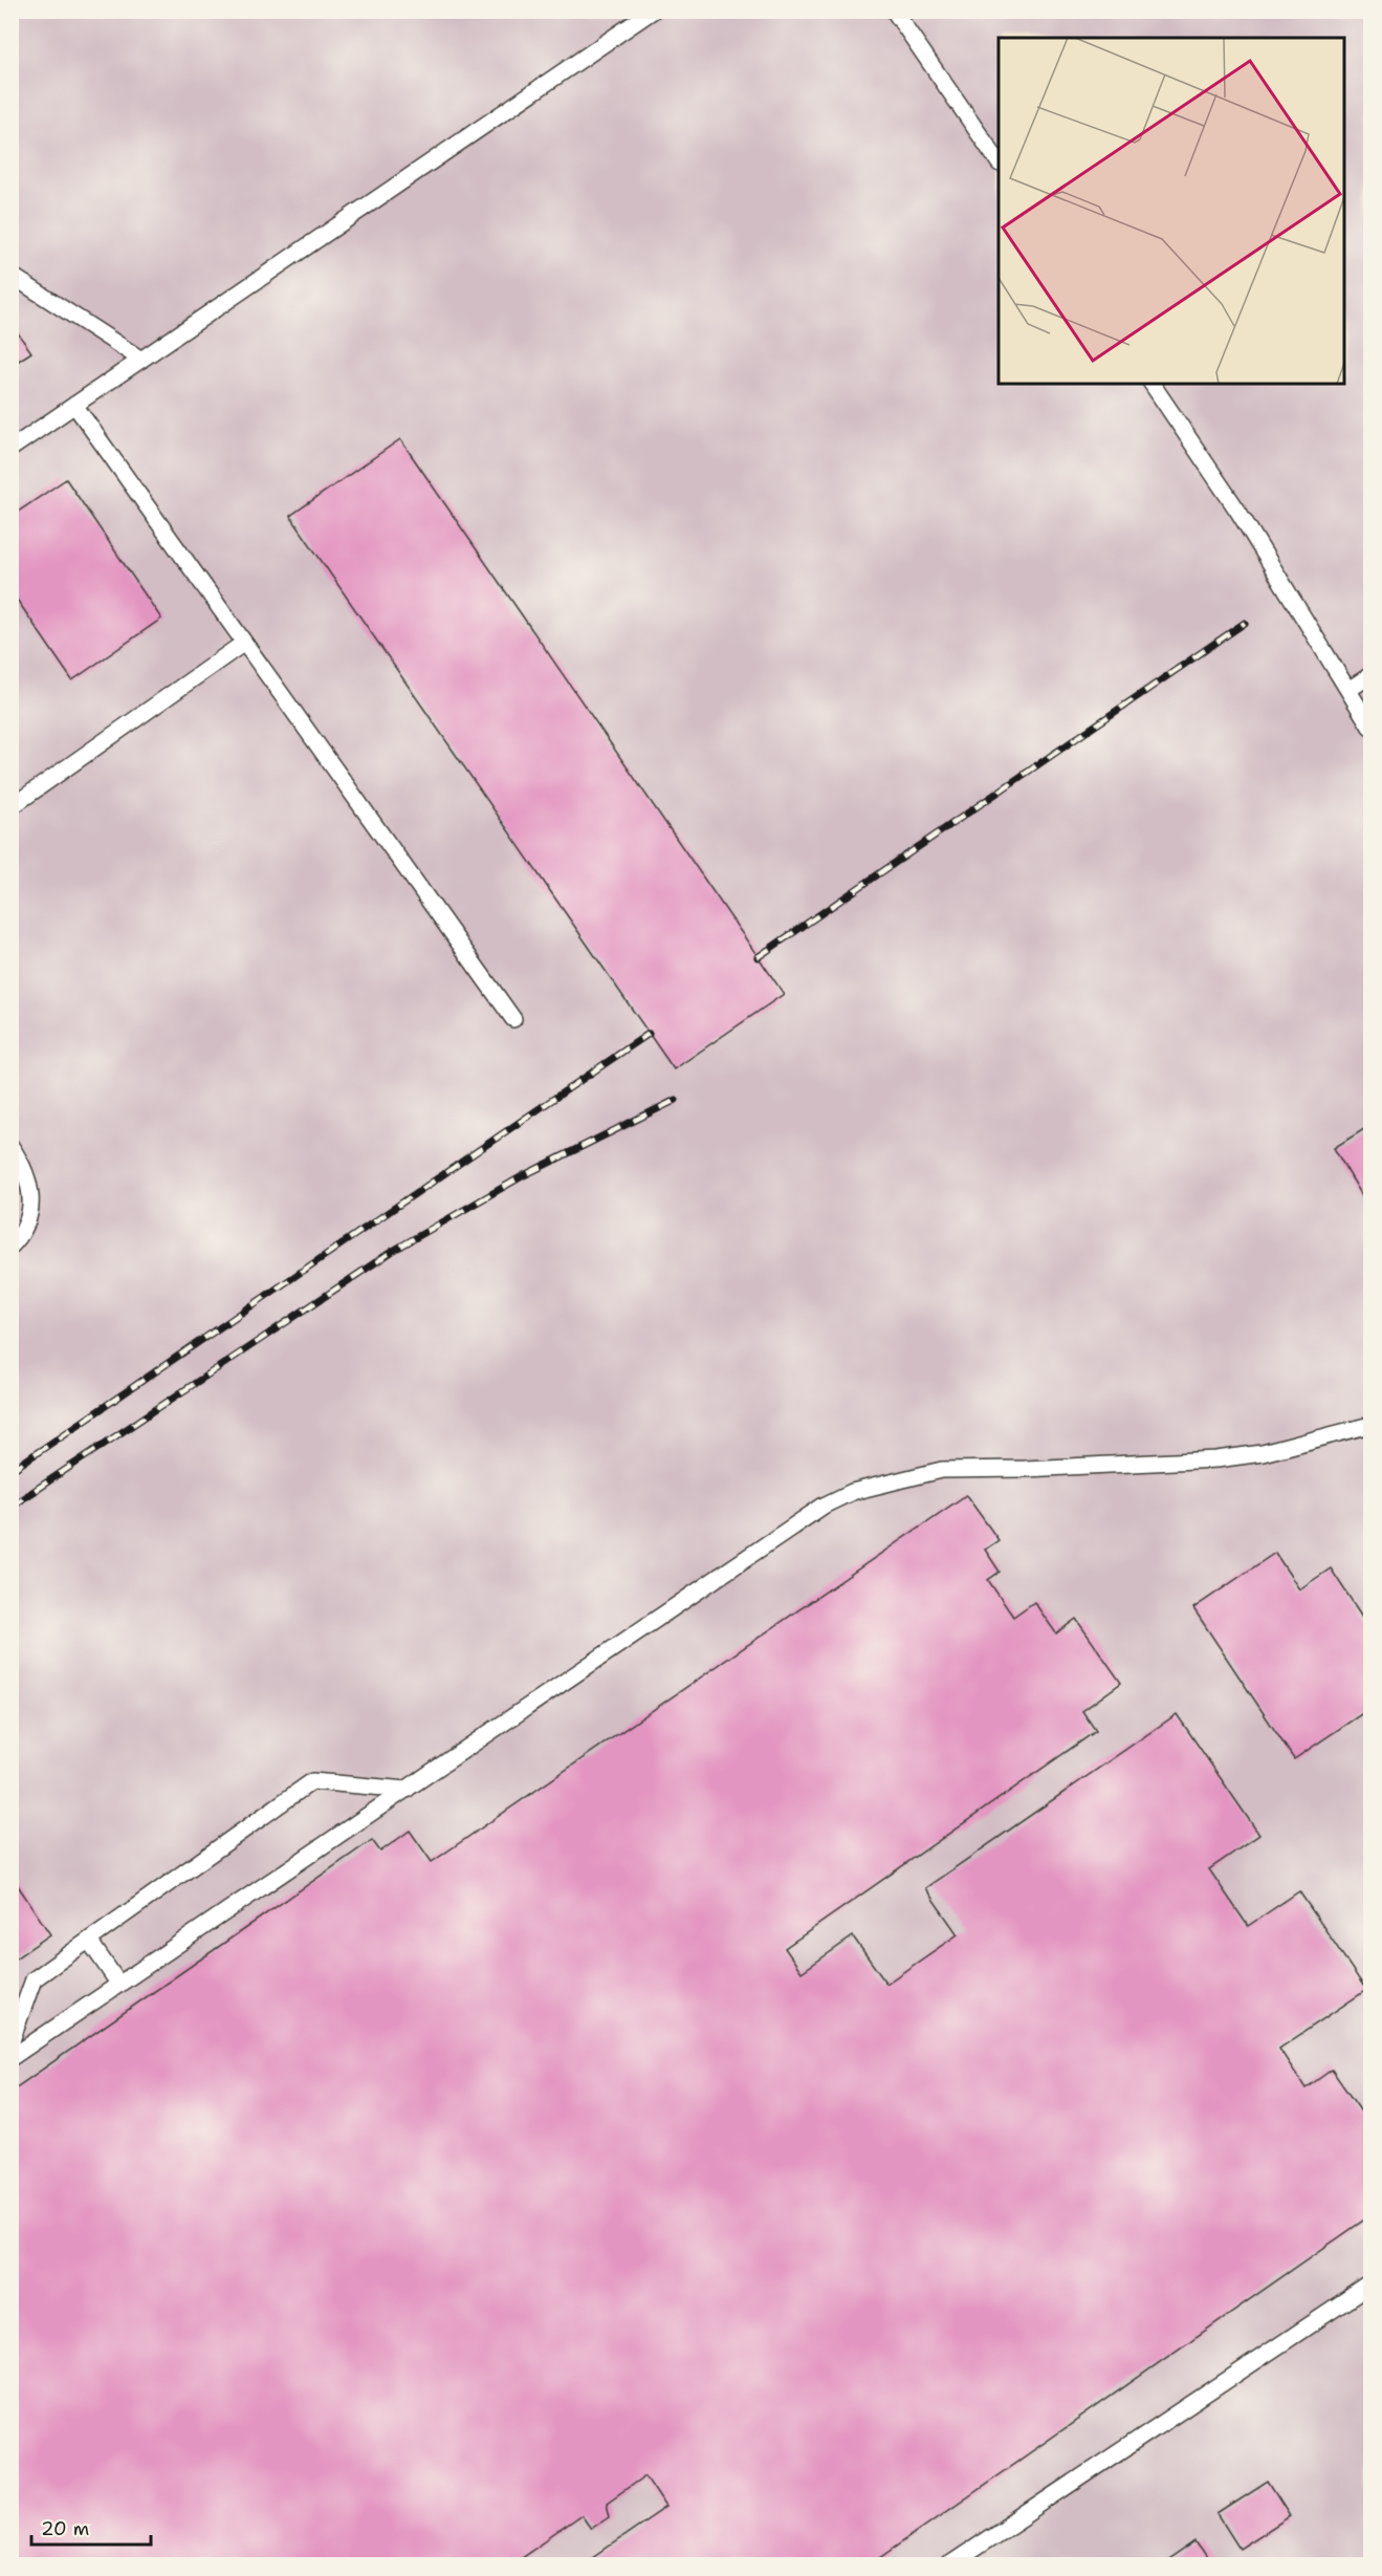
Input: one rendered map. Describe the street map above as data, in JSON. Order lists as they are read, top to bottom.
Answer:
{
  "scale_bar": "20 m"
}
